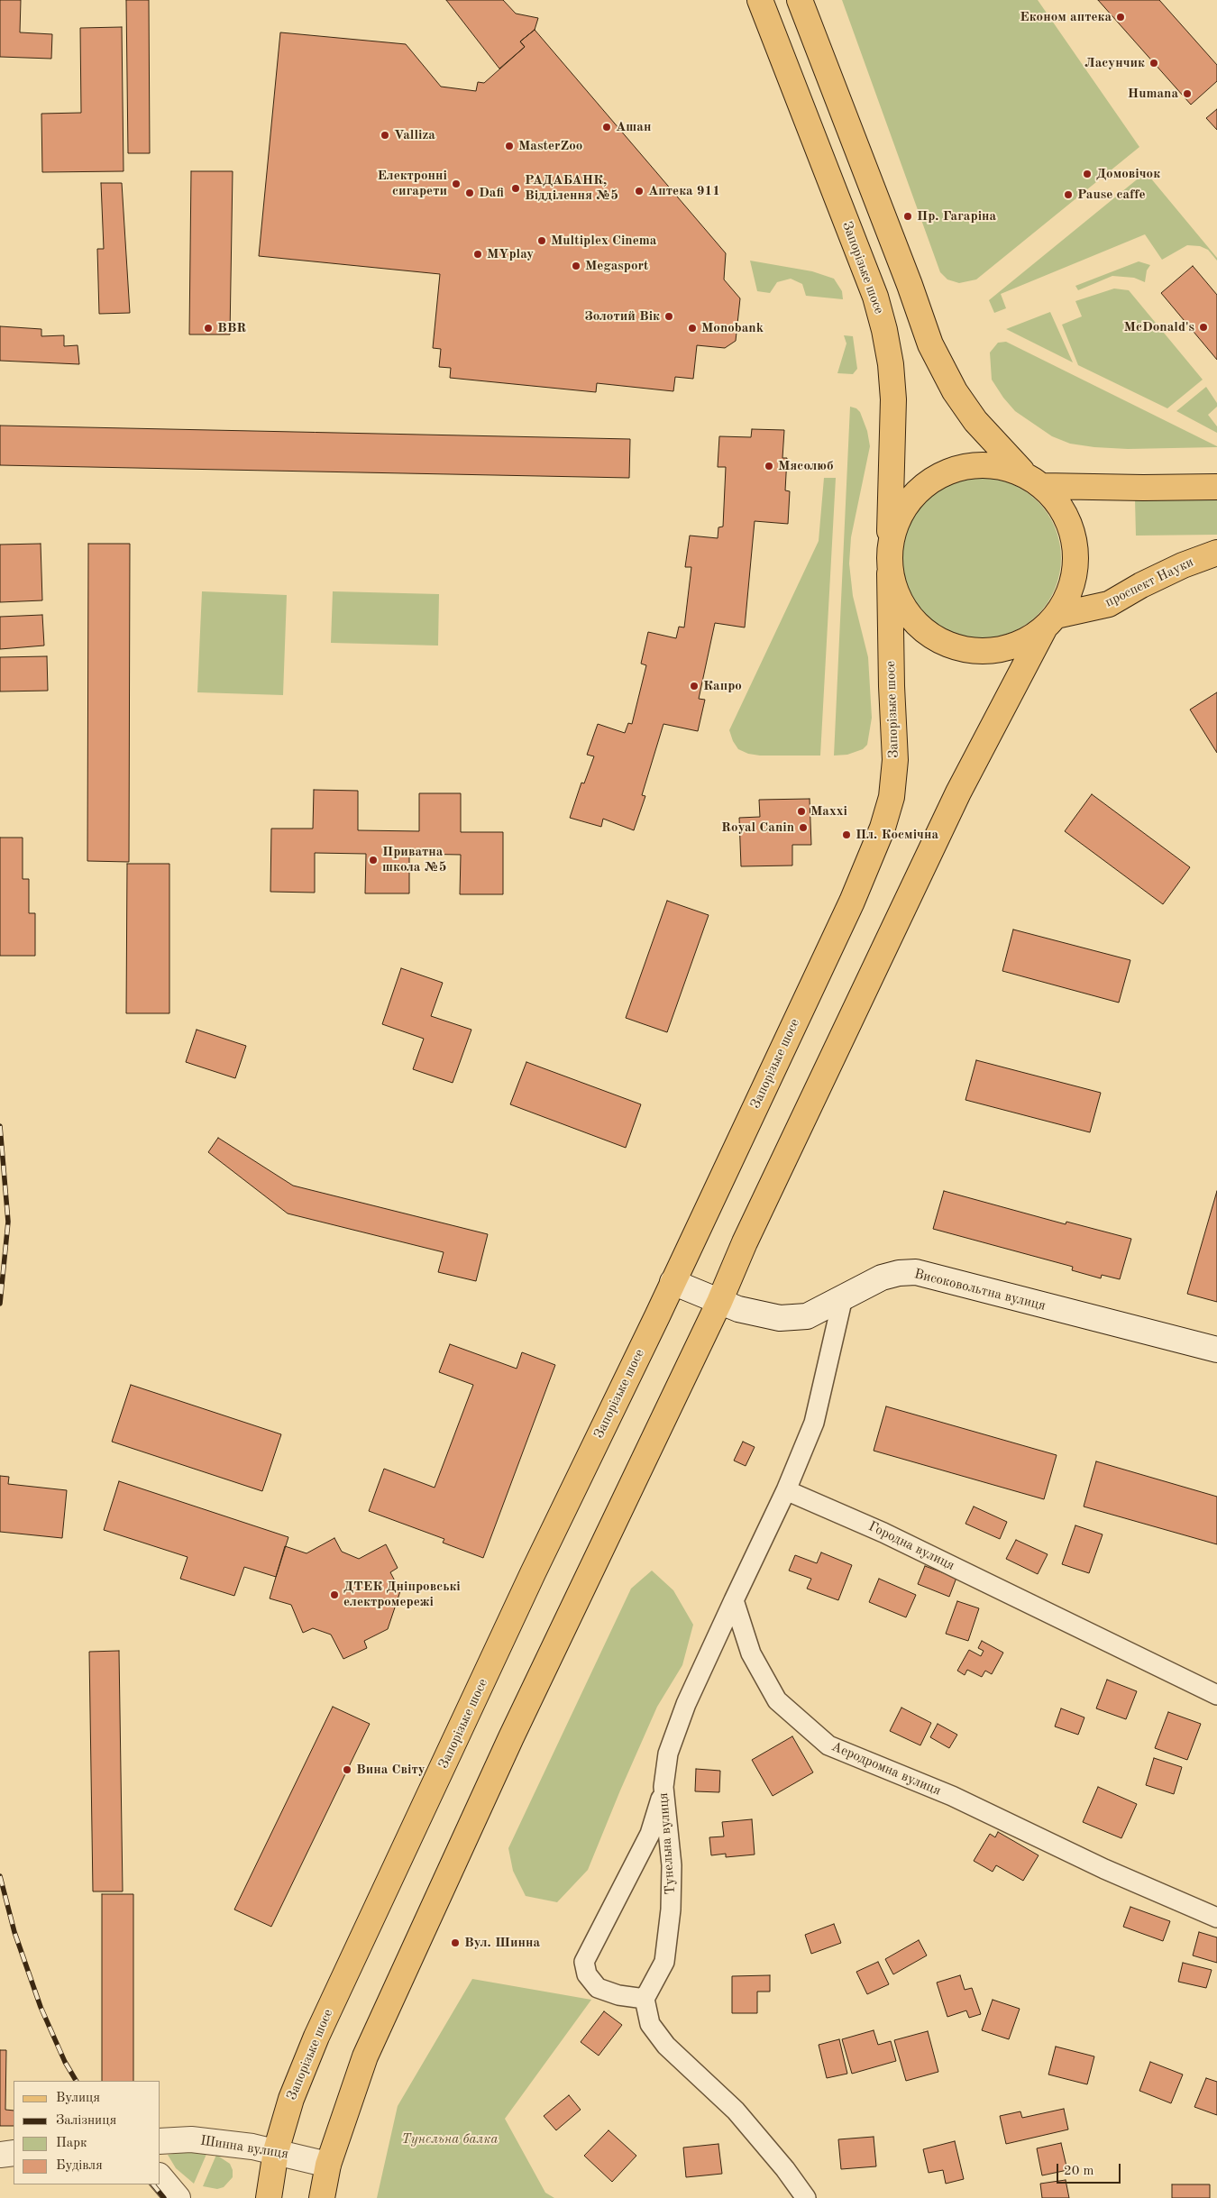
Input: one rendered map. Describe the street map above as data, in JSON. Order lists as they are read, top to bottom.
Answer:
{
  "streets": {
    "main road": [
      "Запорізьке шосе",
      "проспект Науки",
      "Високовольтна вулиця",
      "Шинна вулиця"
    ],
    "street": ["Городна вулиця", "Аеродромна вулиця", "Тунельна вулиця"]
  },
  "crossings": [
    ["Запорізьке шосе", "Високовольтна вулиця"],
    ["Запорізьке шосе", "Шинна вулиця"],
    ["Аеродромна вулиця", "Тунельна вулиця"]
  ],
  "parks": ["Тунельна балка"],
  "places": [
    "Економ аптека",
    "Ласунчик",
    "Humana",
    "Ашан",
    "Valliza",
    "MasterZoo",
    "Домовічок",
    "Електронні сигарети",
    "РАДАБАНК, Відділення №5",
    "Аптека 911",
    "Dafi",
    "Pause caffe",
    "Пр. Гагаріна",
    "Multiplex Cinema",
    "MYplay",
    "Megasport",
    "Золотий Вік",
    "McDonald's",
    "BBR",
    "Monobank",
    "Мясолюб",
    "Капро",
    "Maxxi",
    "Royal Canin",
    "Пл. Космічна",
    "Приватна школа №5",
    "ДТЕК Дніпровські електромережі",
    "Вина Світу",
    "Вул. Шинна"
  ],
  "legend": [
    "Вулиця",
    "Залізниця",
    "Парк",
    "Будівля"
  ],
  "scale_bar": "20 m"
}
